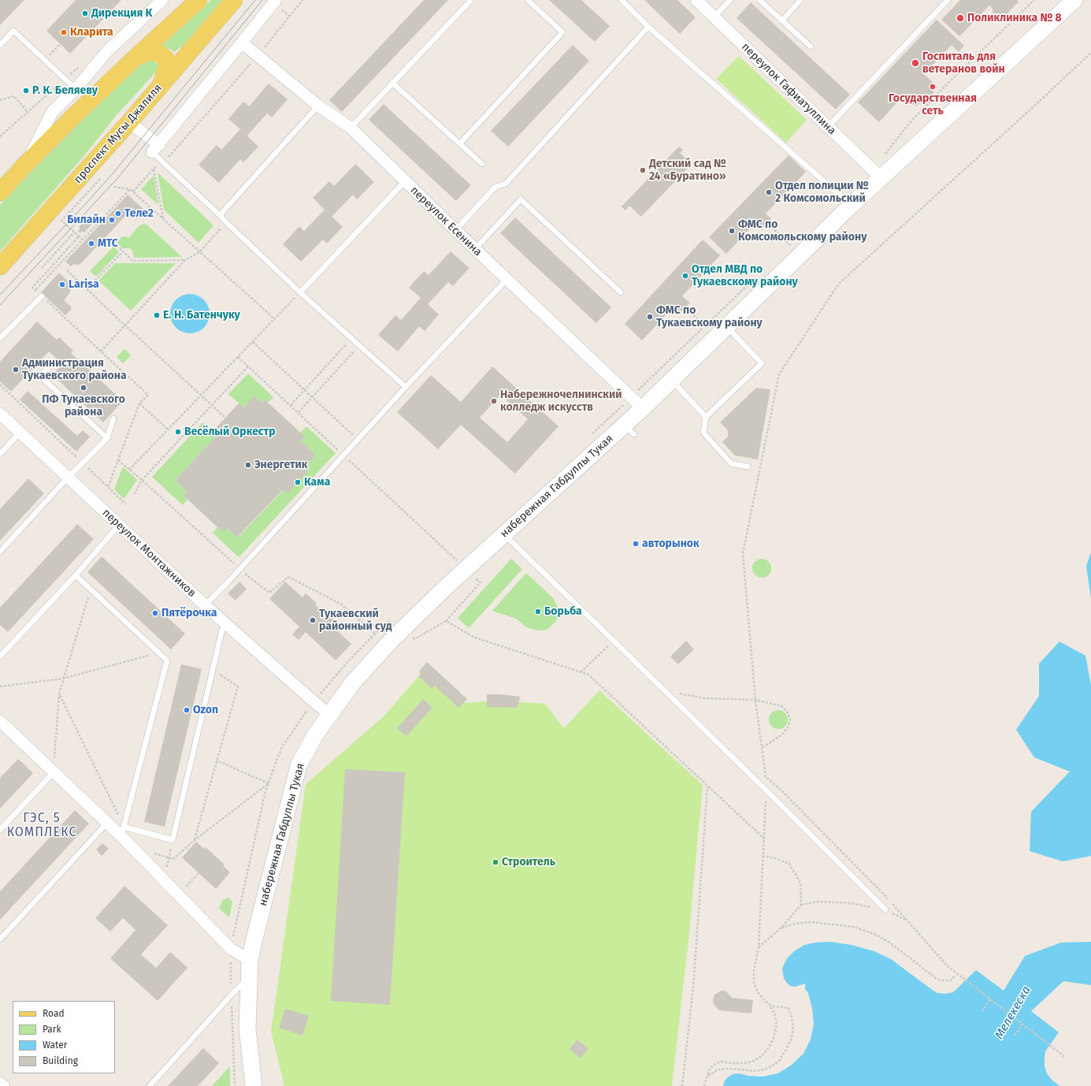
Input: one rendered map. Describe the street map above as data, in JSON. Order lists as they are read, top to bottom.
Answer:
{
  "streets": {
    "main road": ["проспект Мусы Джалиля", "набережная Габдуллы Тукая"],
    "street": ["переулок Гафиатуллина", "переулок Есенина", "переулок Монтажников"]
  },
  "crossings": [
    ["переулок Гафиатуллина", "набережная Габдуллы Тукая"],
    ["переулок Есенина", "набережная Габдуллы Тукая"],
    ["набережная Габдуллы Тукая", "переулок Монтажников"]
  ],
  "districts": ["ГЭС, 5 КОМПЛЕКС"],
  "water": ["Мелекеска"],
  "places": [
    "Дирекция К",
    "Поликлиника № 8",
    "Кларита",
    "Госпиталь для ветеранов войн",
    "Государственная сеть",
    "Р. К. Беляеву",
    "Детский сад № 24 «Буратино»",
    "Отдел полиции № 2 Комсомольский",
    "Теле2",
    "Билайн",
    "ФМС по Комсомольскому району",
    "МТС",
    "Отдел МВД по Тукаевскому району",
    "Larisa",
    "Е. Н. Батенчуку",
    "ФМС по Тукаевскому району",
    "Администрация Тукаевского района",
    "ПФ Тукаевского района",
    "Набережночелнинский колледж искусств",
    "Весёлый Оркестр",
    "Энергетик",
    "Кама",
    "авторынок",
    "Борьба",
    "Пятёрочка",
    "Тукаевский районный суд",
    "Ozon",
    "Строитель"
  ],
  "legend": [
    "Road",
    "Park",
    "Water",
    "Building"
  ]
}
